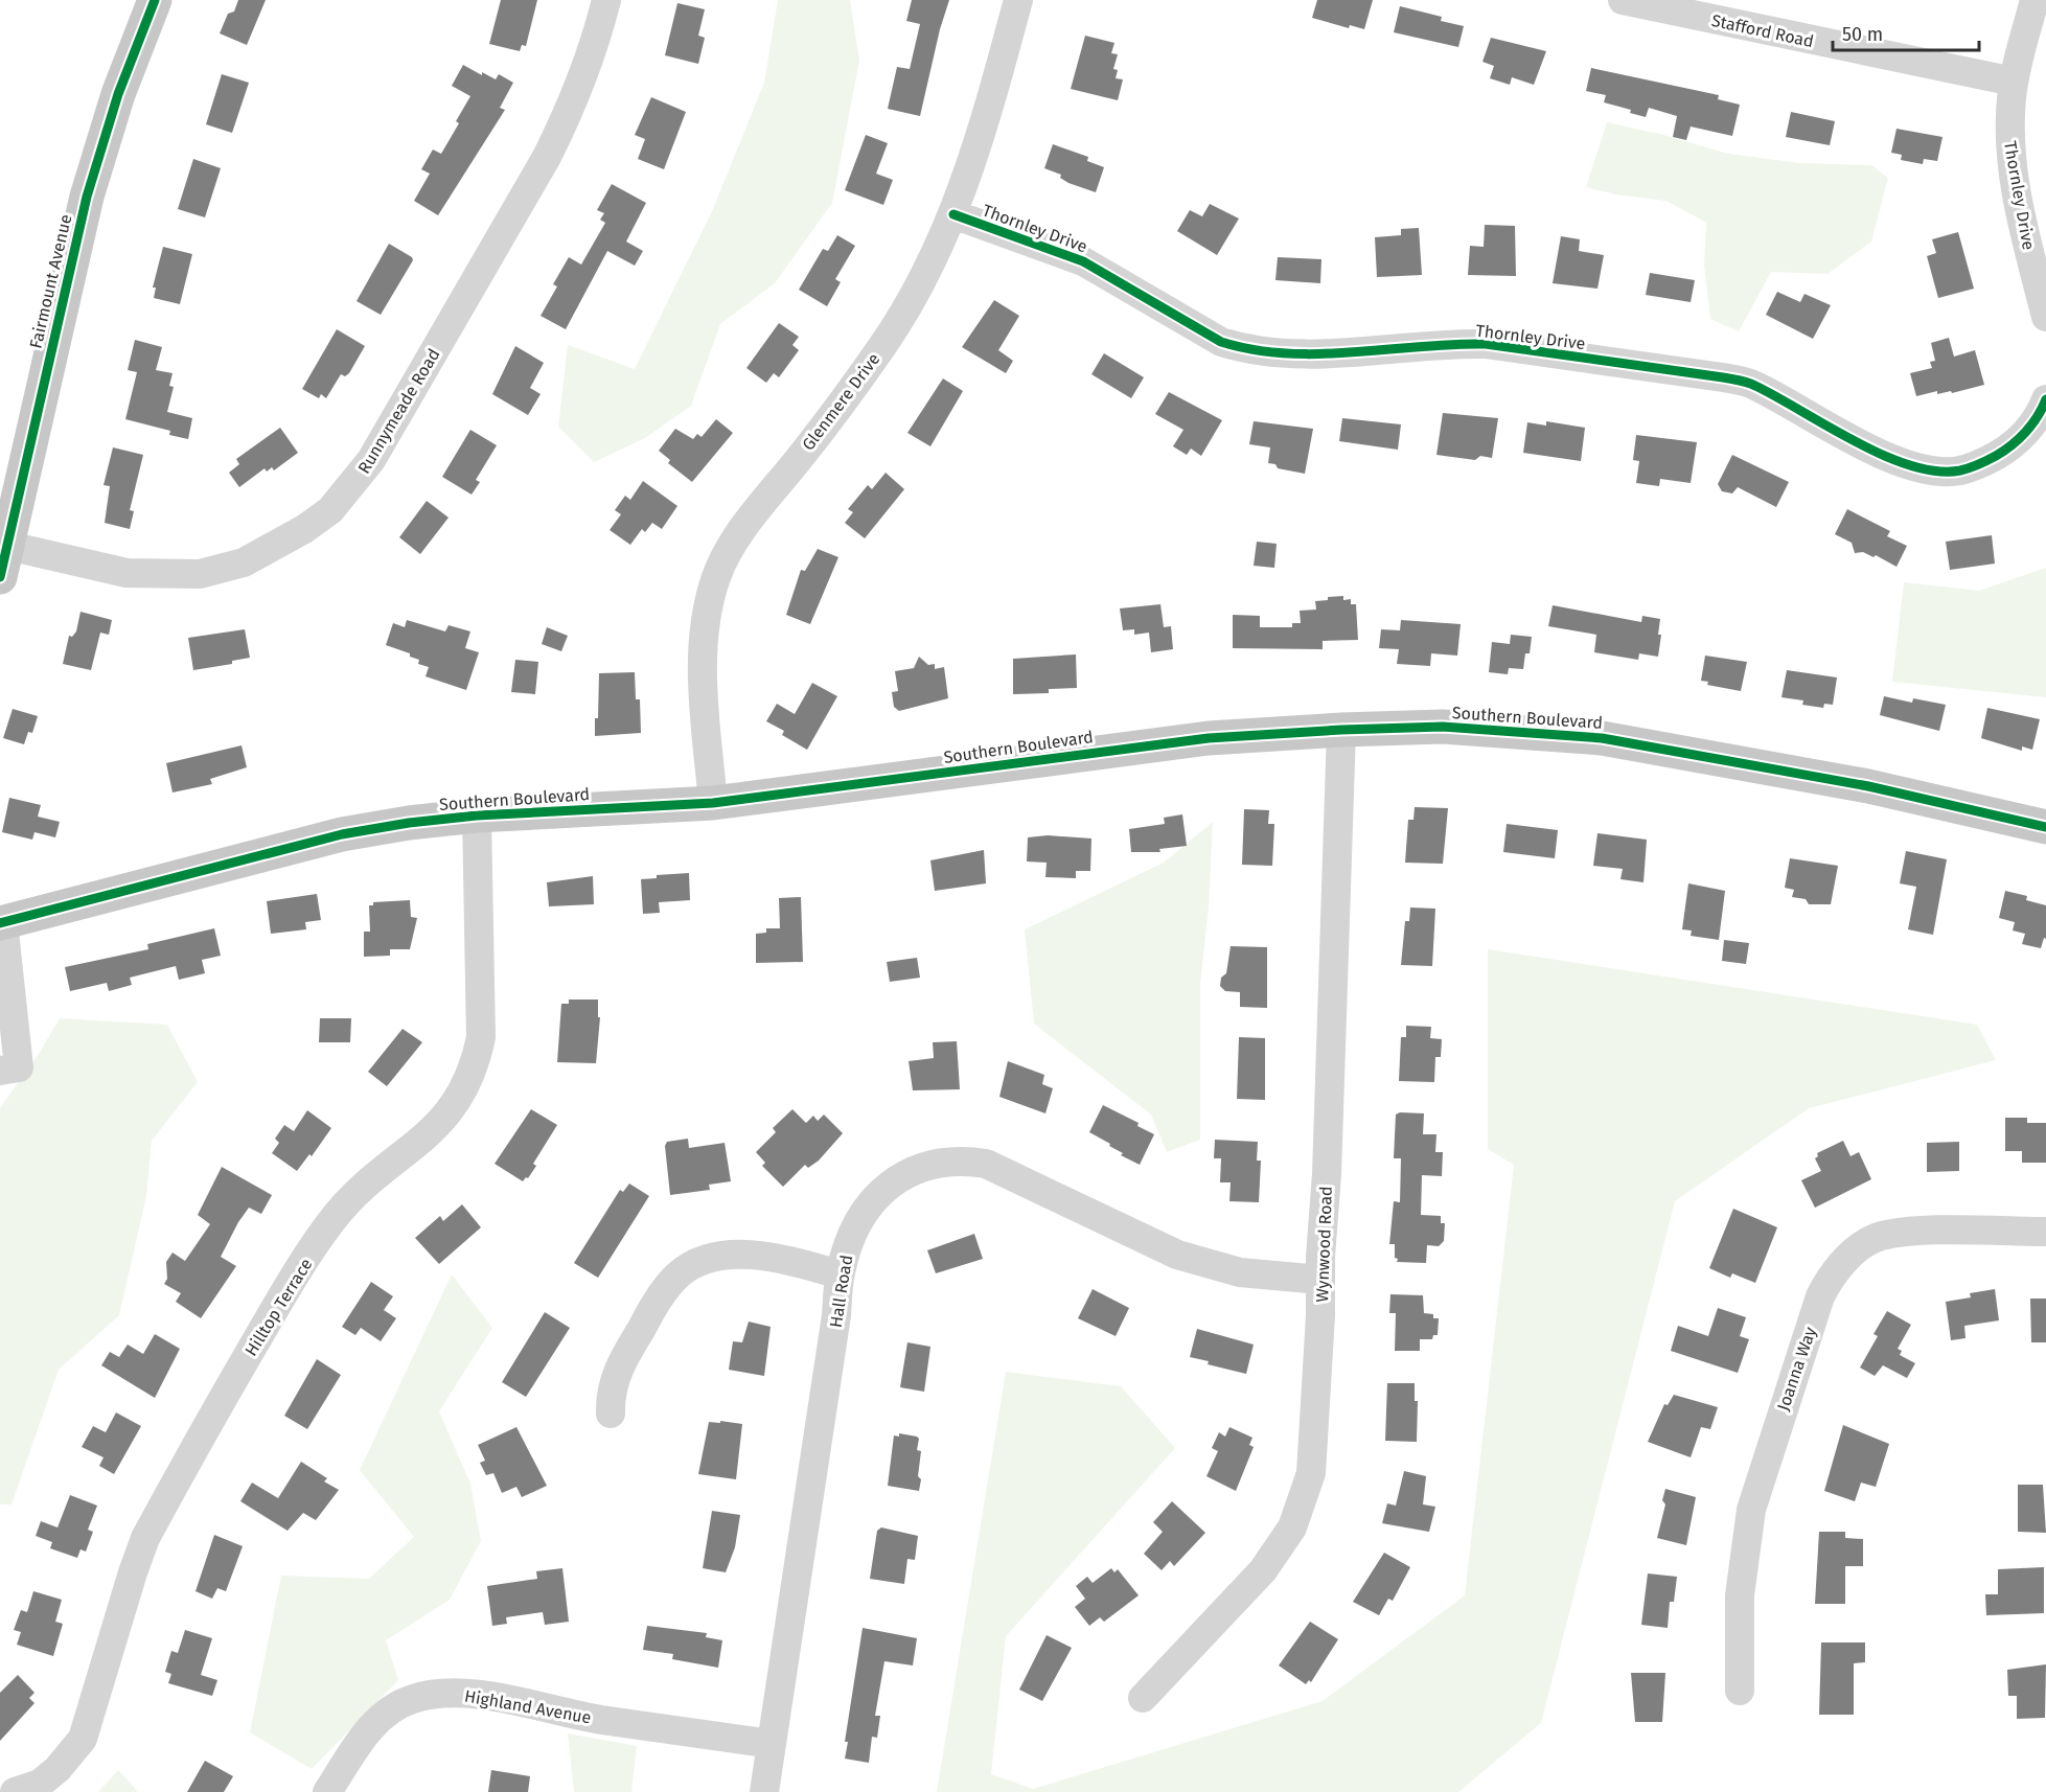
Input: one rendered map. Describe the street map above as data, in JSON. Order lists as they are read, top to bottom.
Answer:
{
  "streets": {
    "main road": ["Fairmount Avenue", "Southern Boulevard"],
    "street": [
      "Stafford Road",
      "Thornley Drive",
      "Glenmere Drive",
      "Runnymeade Road",
      "Wynwood Road",
      "Hall Road",
      "Hilltop Terrace",
      "Joanna Way",
      "Highland Avenue"
    ]
  },
  "crossings": [
    ["Stafford Road", "Thornley Drive"],
    ["Thornley Drive", "Glenmere Drive"],
    ["Fairmount Avenue", "Runnymeade Road"],
    ["Glenmere Drive", "Southern Boulevard"],
    ["Southern Boulevard", "Wynwood Road"],
    ["Southern Boulevard", "Hilltop Terrace"],
    ["Wynwood Road", "Hall Road"],
    ["Hall Road", "Highland Avenue"]
  ],
  "scale_bar": "50 m"
}
